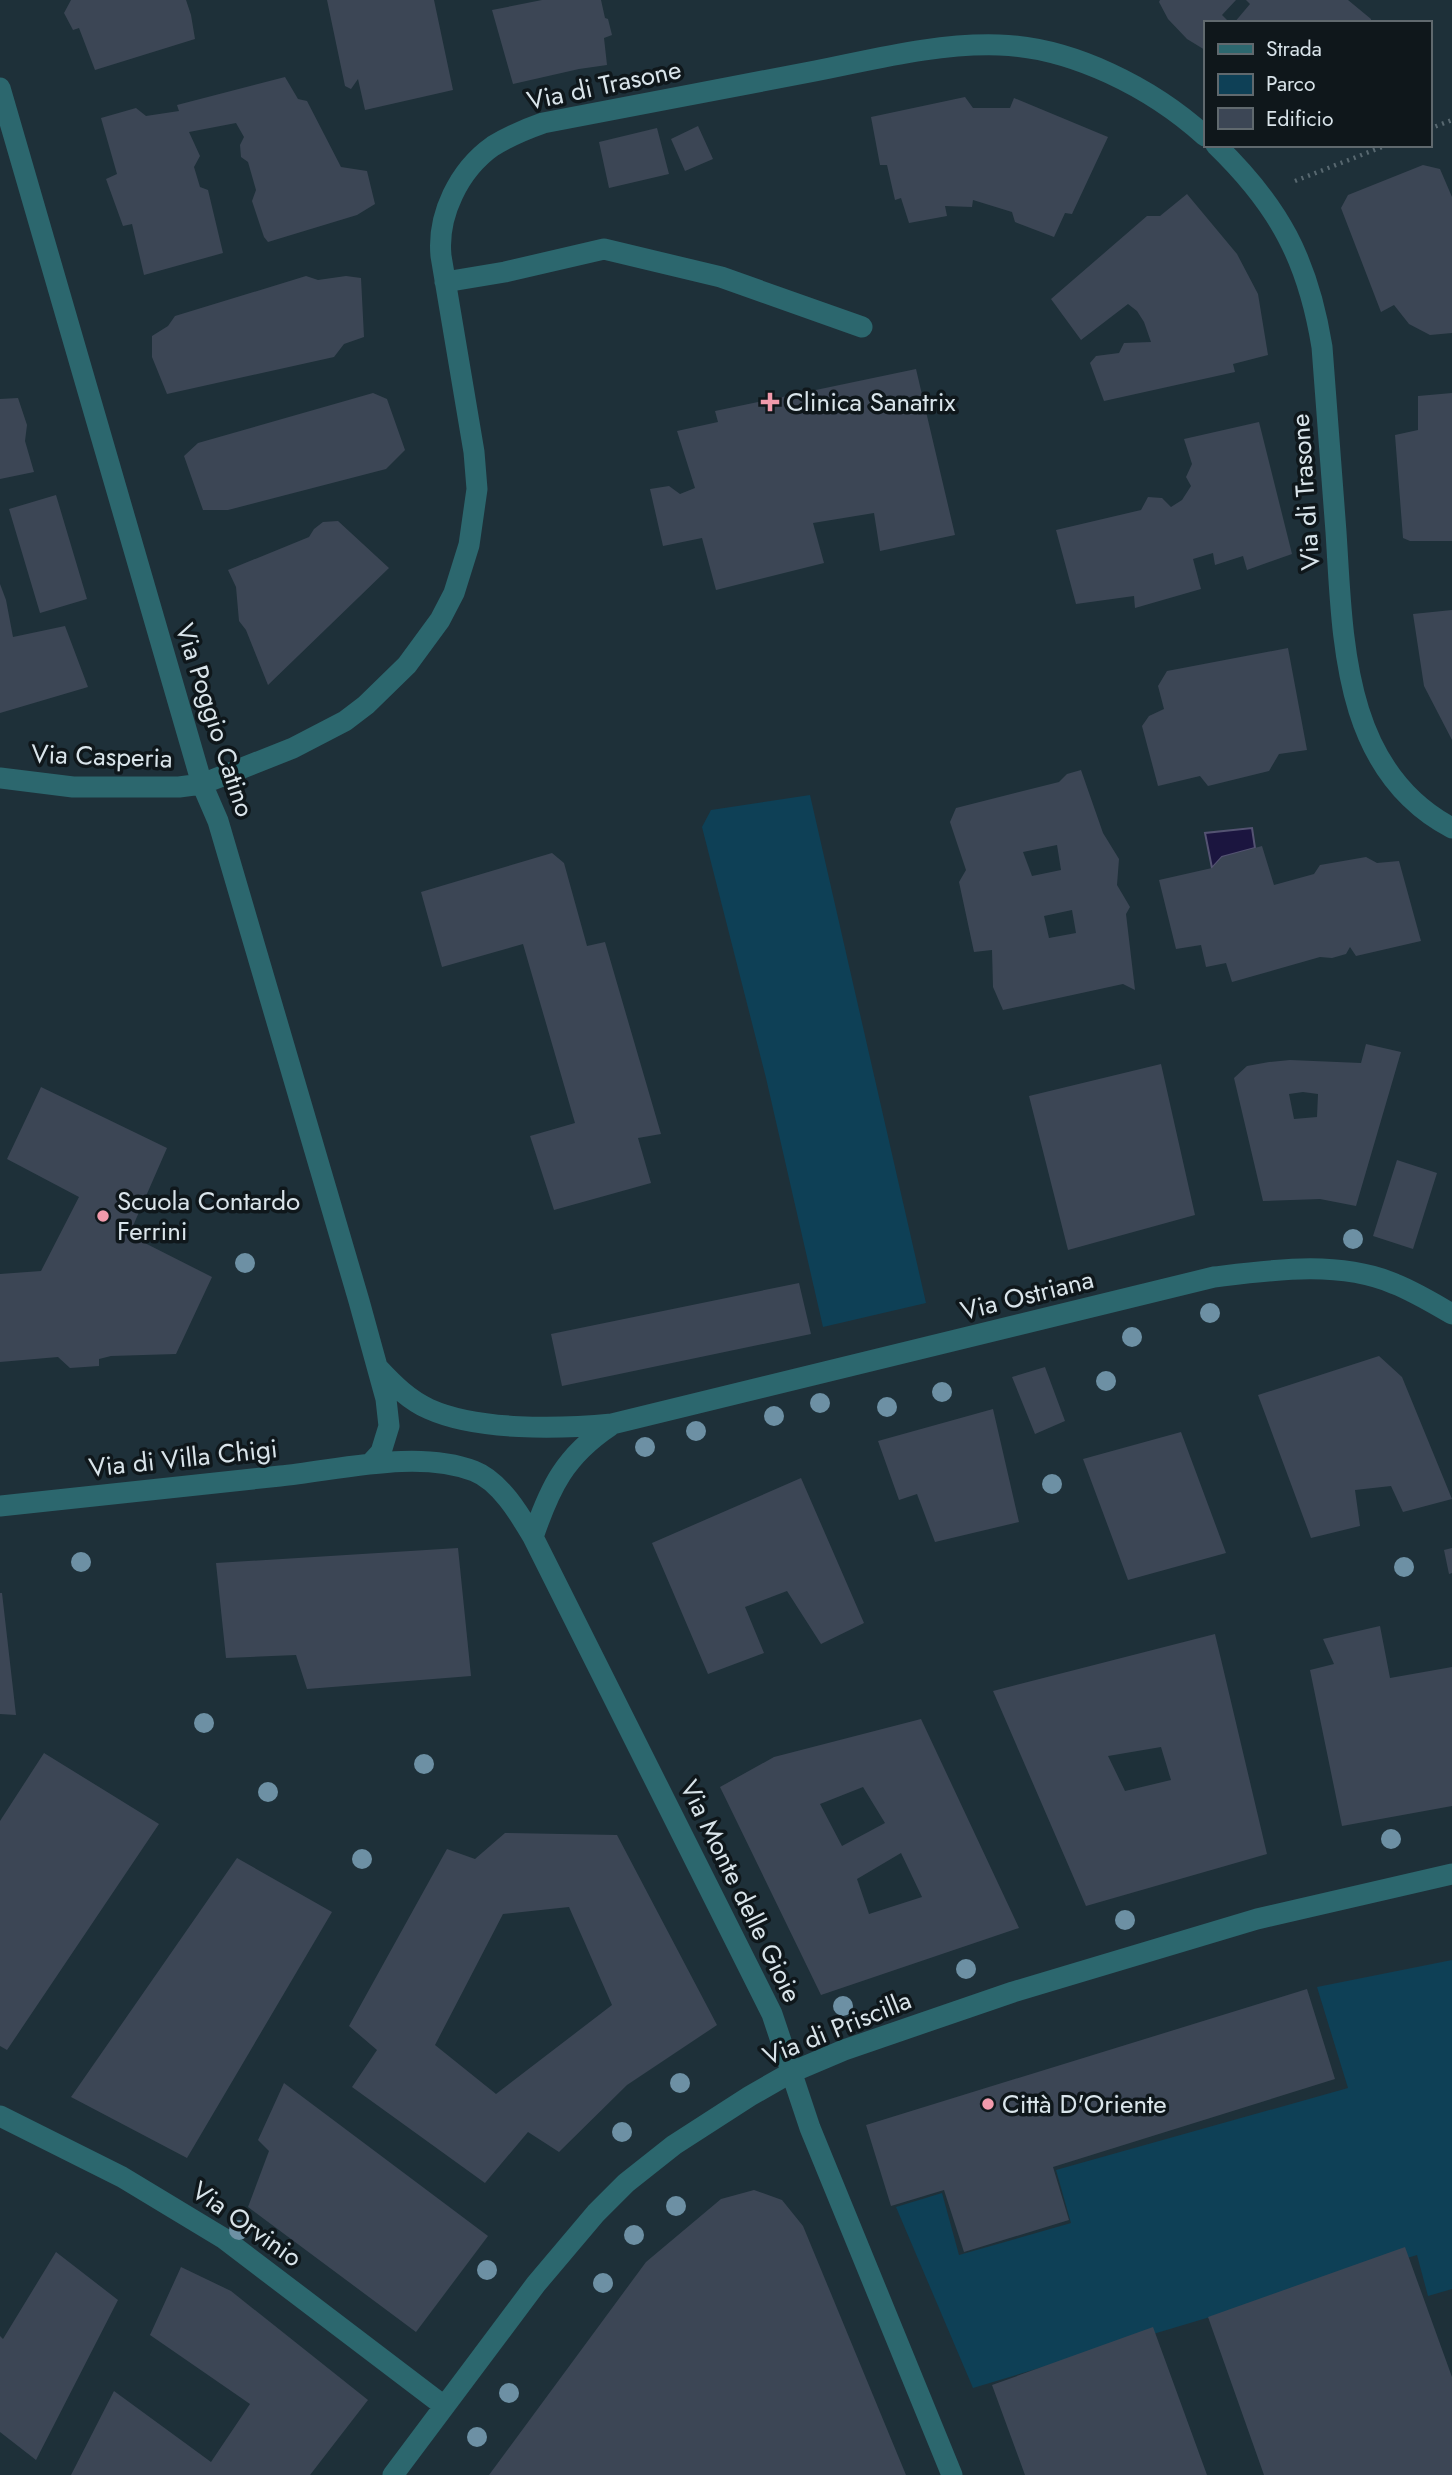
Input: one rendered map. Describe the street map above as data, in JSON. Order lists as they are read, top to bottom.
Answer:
{
  "streets": {
    "street": [
      "Via di Trasone",
      "Via Poggio Catino",
      "Via Casperia",
      "Via Ostriana",
      "Via di Villa Chigi",
      "Via Monte delle Gioie",
      "Via di Priscilla",
      "Via Orvinio"
    ]
  },
  "crossings": [
    ["Via di Trasone", "Via Poggio Catino"],
    ["Via di Trasone", "Via Casperia"],
    ["Via Poggio Catino", "Via Casperia"],
    ["Via di Villa Chigi", "Via Monte delle Gioie"],
    ["Via Monte delle Gioie", "Via di Priscilla"],
    ["Via di Priscilla", "Via Orvinio"]
  ],
  "places": {
    "health": ["Clinica Sanatrix"],
    "other": ["Scuola Contardo Ferrini", "Città D'Oriente"]
  },
  "legend": ["Strada", "Parco", "Edificio"]
}
